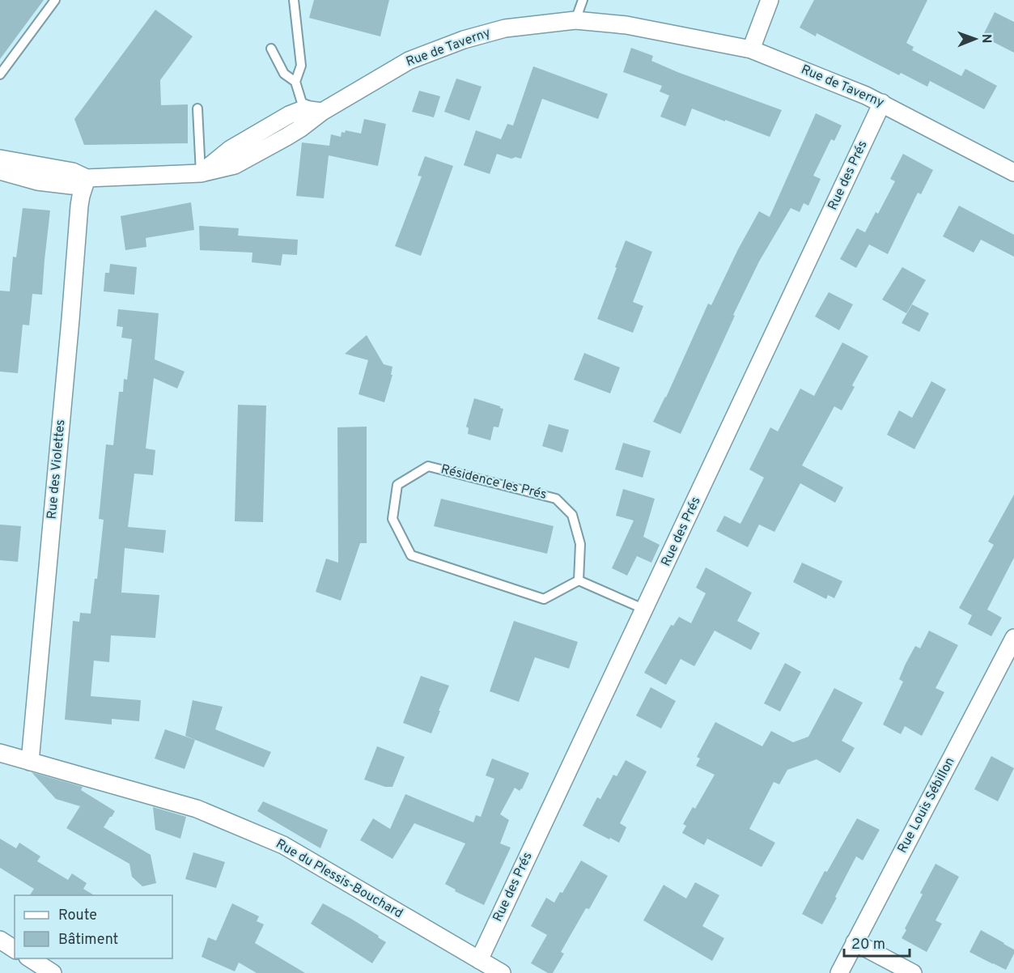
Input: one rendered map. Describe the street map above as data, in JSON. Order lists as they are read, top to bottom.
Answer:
{
  "streets": {
    "street": [
      "Rue de Taverny",
      "Rue des Prés",
      "Rue des Violettes",
      "Rue Louis Sébillon",
      "Rue du Plessis-Bouchard"
    ],
    "lane": ["Résidence les Prés"]
  },
  "crossings": [
    ["Rue de Taverny", "Rue des Prés"],
    ["Rue de Taverny", "Rue des Violettes"],
    ["Rue des Prés", "Rue du Plessis-Bouchard"],
    ["Rue des Violettes", "Rue du Plessis-Bouchard"]
  ],
  "legend": ["Route", "Bâtiment"],
  "scale_bar": "20 m",
  "north": "right"
}
